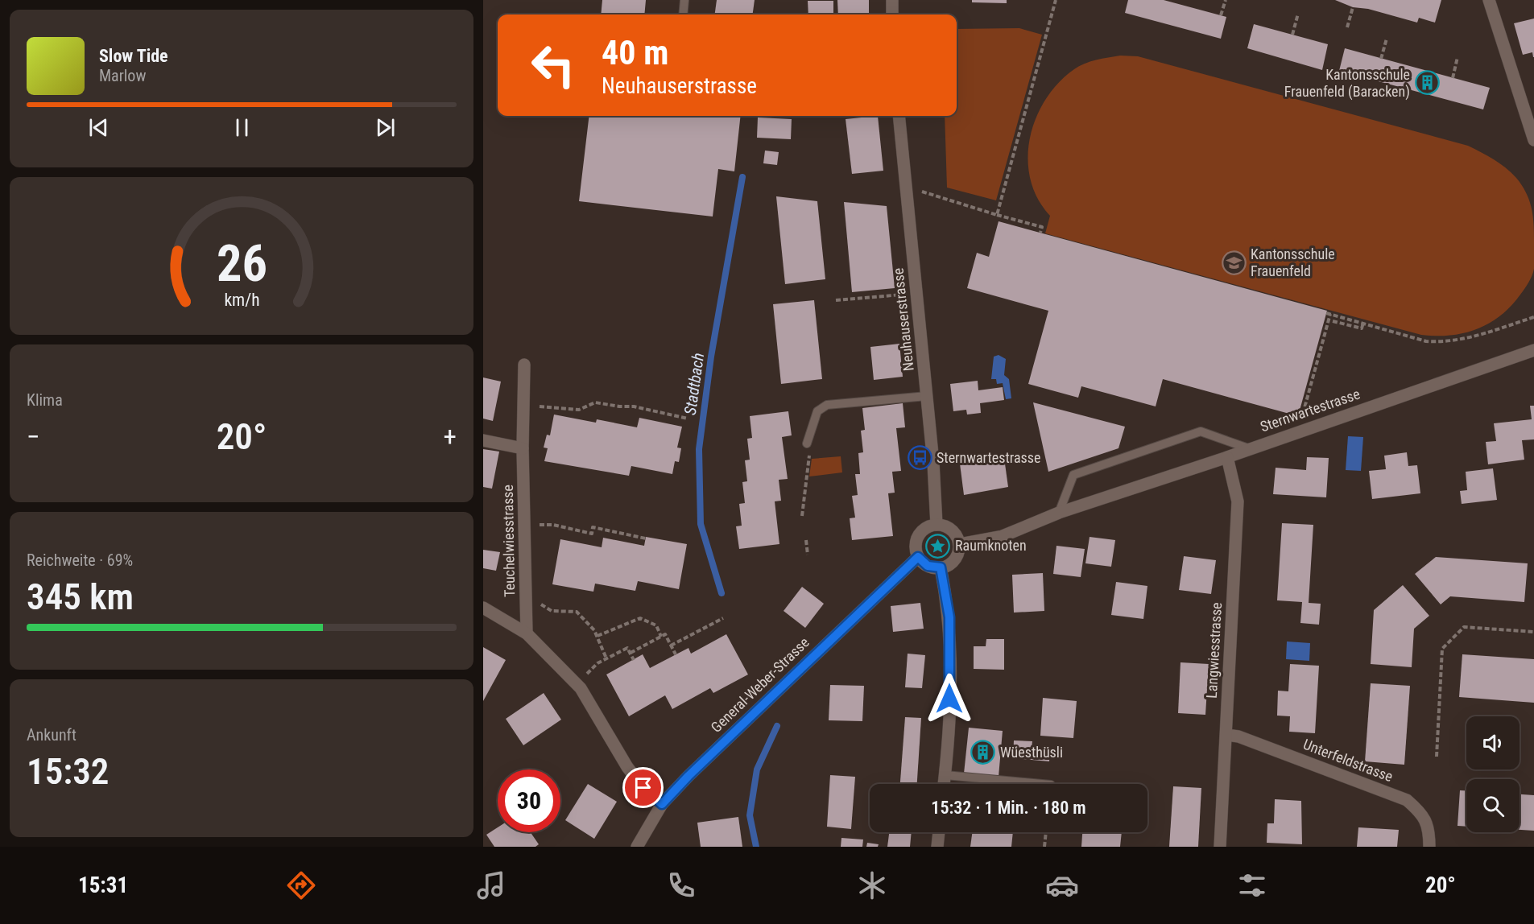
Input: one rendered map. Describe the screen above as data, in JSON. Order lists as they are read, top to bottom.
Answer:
{
  "streets": {
    "street": [
      "Neuhauserstrasse",
      "Sternwartestrasse",
      "Teuchelwiesstrasse",
      "Langwiesstrasse",
      "General-Weber-Strasse",
      "Unterfeldstrasse"
    ]
  },
  "crossings": [
    ["Neuhauserstrasse", "Sternwartestrasse"],
    ["Neuhauserstrasse", "General-Weber-Strasse"],
    ["Sternwartestrasse", "Langwiesstrasse"],
    ["Sternwartestrasse", "General-Weber-Strasse"],
    ["Langwiesstrasse", "Unterfeldstrasse"]
  ],
  "water": ["Stadtbach"],
  "places": {
    "building": ["Kantonsschule Frauenfeld (Baracken)", "Wüesthüsli"],
    "school or university": ["Kantonsschule Frauenfeld"],
    "bus stop": ["Sternwartestrasse"],
    "place": ["Raumknoten"]
  },
  "page": {
    "turn": ["40 m", "Neuhauserstrasse"],
    "song": ["Slow Tide", "Marlow"],
    "tile": [
      "Klima",
      ["Reichweite · 69%", "345 km"],
      ["Ankunft", "15:32"]
    ],
    "heat": ["−", "20°", "+"],
    "limit": "30",
    "trip": "15:32 · 1 Min. · 180 m",
    "tabs": ["15:31", "20°"],
    "gauge": ["26", "km/h"]
  }
}
